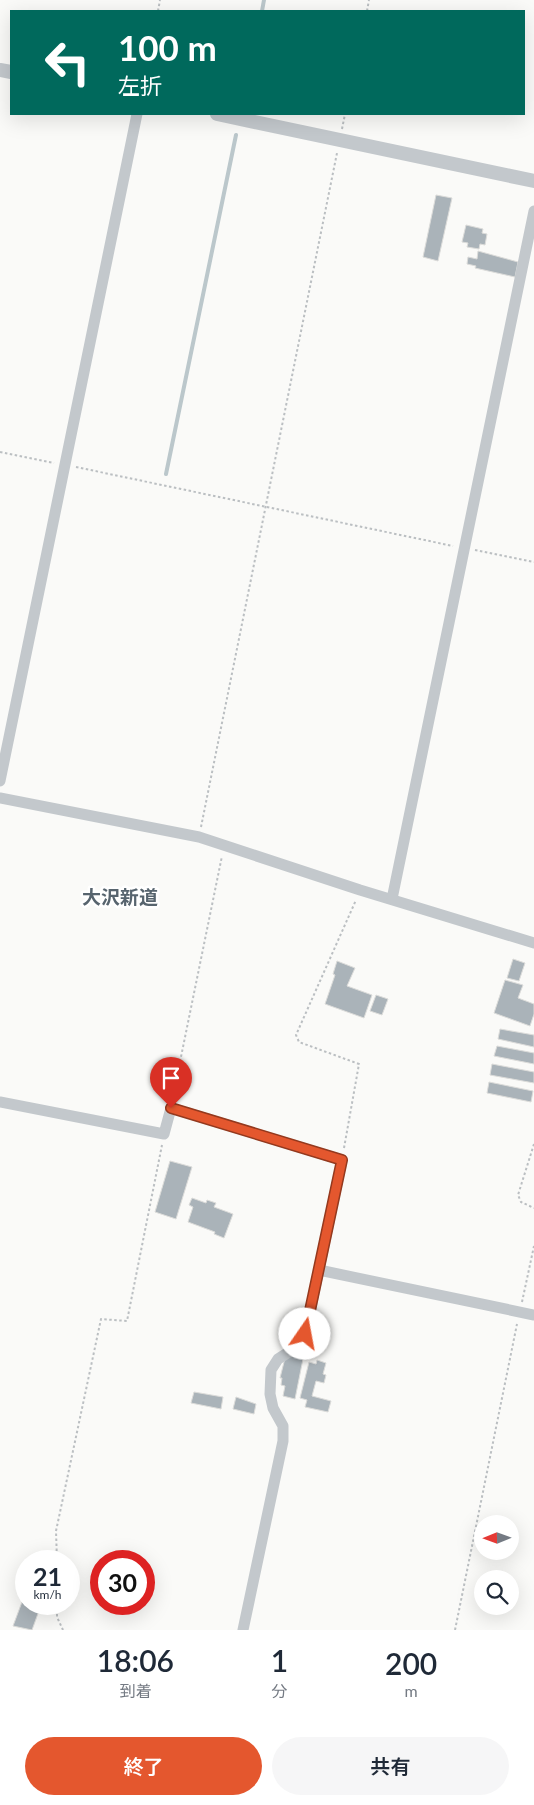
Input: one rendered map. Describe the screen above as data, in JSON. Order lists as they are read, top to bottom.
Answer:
{
  "districts": ["大沢新道"],
  "north": "left",
  "page": {
    "turn": ["100 m", "左折"],
    "speed": "21 km/h",
    "limit": "30",
    "eta": [
      "18:06",
      "到着",
      "1",
      "分",
      "200",
      "m"
    ],
    "buttons": ["終了", "共有"]
  }
}
